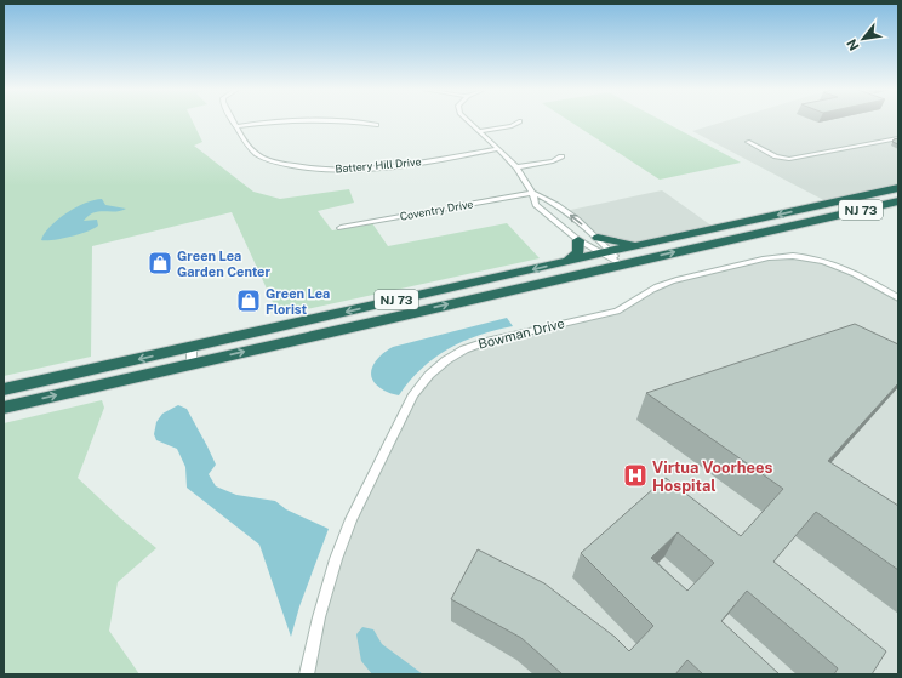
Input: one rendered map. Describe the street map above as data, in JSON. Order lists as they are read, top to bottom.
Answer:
{
  "streets": {
    "highway": ["NJ 73"],
    "street": ["Battery Hill Drive", "Coventry Drive", "Bowman Drive"]
  },
  "places": {
    "shop": ["Green Lea Garden Center", "Green Lea Florist"],
    "hospital": ["Virtua Voorhees Hospital"]
  },
  "north": "bottom left"
}
